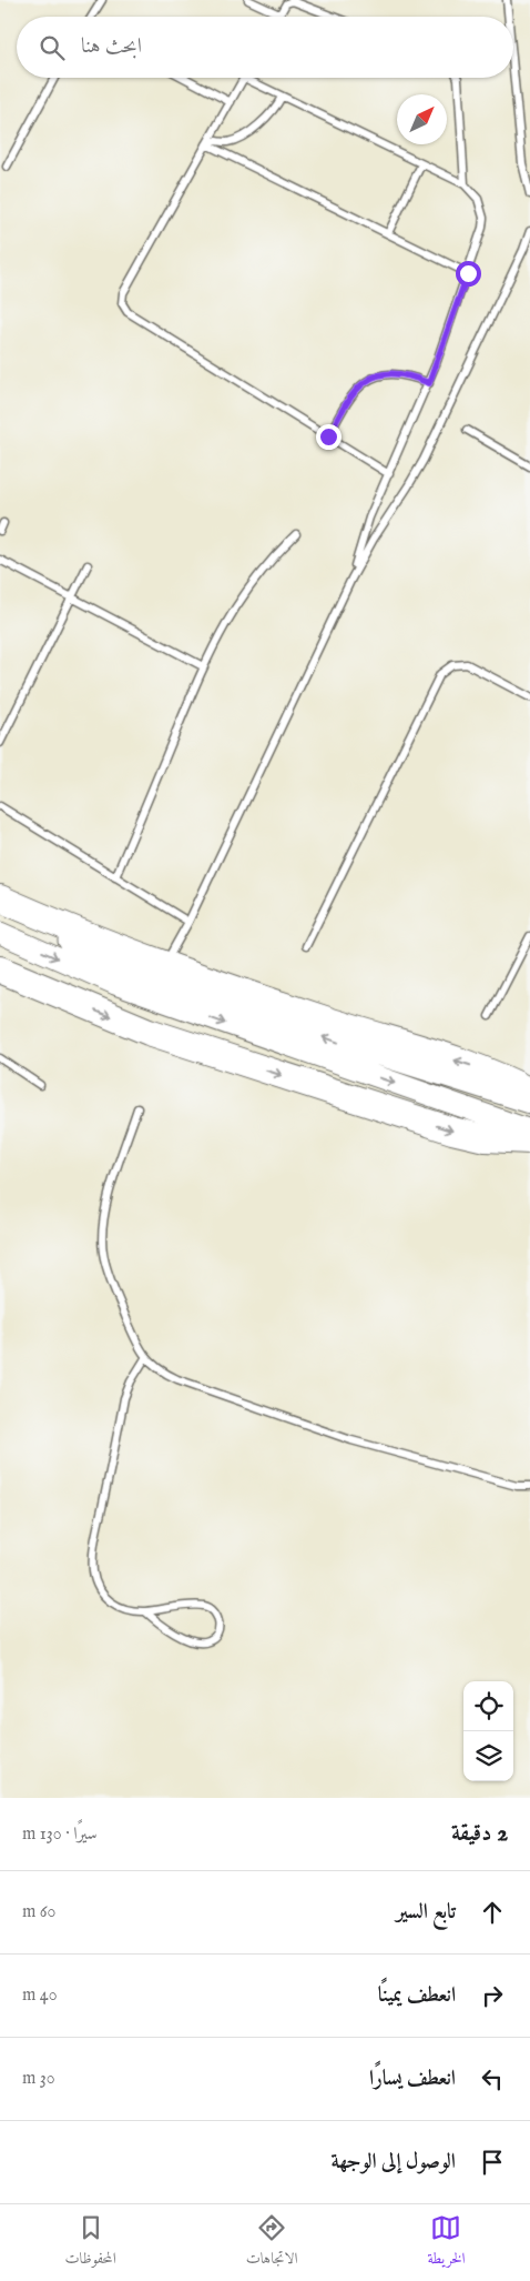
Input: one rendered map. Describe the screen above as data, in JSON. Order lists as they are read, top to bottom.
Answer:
{
  "north": "top right",
  "page": {
    "search": "ابحث هنا",
    "heading": ["2 دقيقة", "سيرًا · 130 m"],
    "list": [
      ["تابع السير", "60 m"],
      ["انعطف يمينًا", "40 m"],
      ["انعطف يسارًا", "30 m"],
      "الوصول إلى الوجهة"
    ],
    "nav": ["الخريطة", "الاتجاهات", "المحفوظات"]
  }
}
